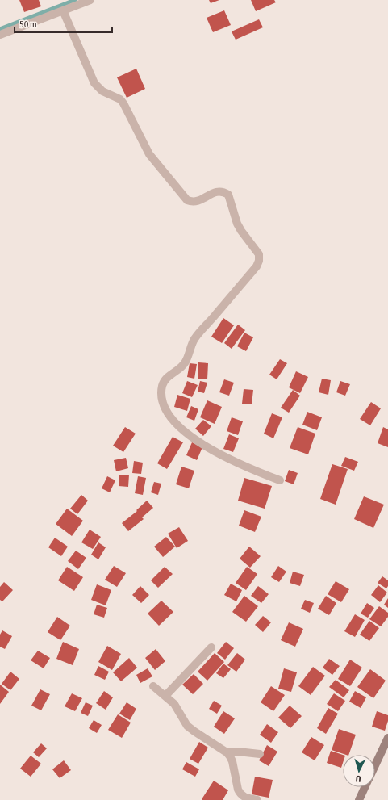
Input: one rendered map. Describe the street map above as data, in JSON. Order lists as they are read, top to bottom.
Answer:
{
  "scale_bar": "50 m",
  "north": "bottom"
}
